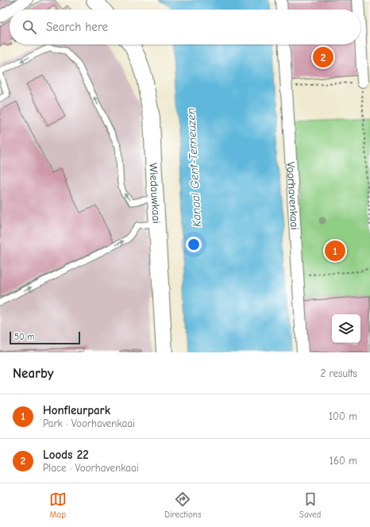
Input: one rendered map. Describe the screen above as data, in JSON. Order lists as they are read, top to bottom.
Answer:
{
  "streets": {
    "main road": ["Wiedauwkaai"],
    "street": ["Voorhavenkaai"]
  },
  "water": ["Kanaal Gent-Terneuzen"],
  "scale_bar": "50 m",
  "page": {
    "search": "Search here",
    "pins": ["2", "1"],
    "scale": "50 m",
    "heading": ["Nearby", "2 results"],
    "list": [
      {
        "mark": "1",
        "name": "Honfleurpark",
        "note": "Park · Voorhavenkaai",
        "value": "100 m"
      },
      {
        "mark": "2",
        "name": "Loods 22",
        "note": "Place · Voorhavenkaai",
        "value": "160 m"
      }
    ],
    "nav": ["Map", "Directions", "Saved"]
  }
}
